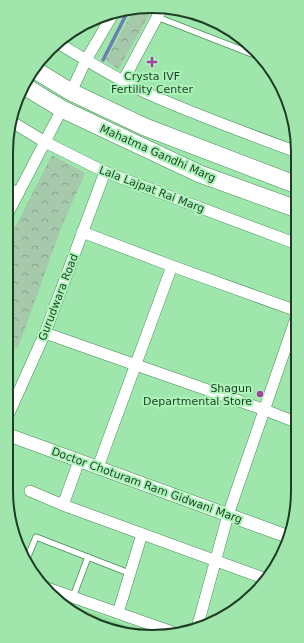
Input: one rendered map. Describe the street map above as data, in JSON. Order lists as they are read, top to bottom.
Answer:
{
  "streets": {
    "main road": ["Mahatma Gandhi Marg"],
    "street": ["Lala Lajpat Rai Marg", "Gurudwara Road", "Doctor Choturam Ram Gidwani Marg"]
  },
  "crossings": [
    ["Lala Lajpat Rai Marg", "Gurudwara Road"]
  ],
  "places": {
    "health": ["Crysta IVF Fertility Center"],
    "other": ["Shagun Departmental Store"]
  }
}
